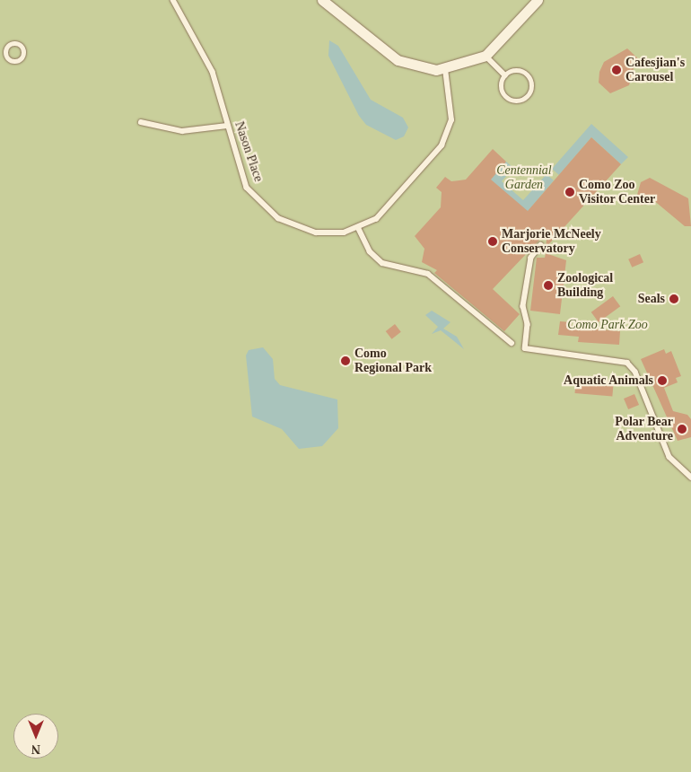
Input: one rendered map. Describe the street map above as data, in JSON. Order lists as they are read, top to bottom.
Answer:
{
  "streets": {
    "lane": ["Nason Place"]
  },
  "parks": ["Centennial Garden", "Como Park Zoo"],
  "places": [
    "Cafesjian's Carousel",
    "Como Zoo Visitor Center",
    "Marjorie McNeely Conservatory",
    "Zoological Building",
    "Seals",
    "Como Regional Park",
    "Aquatic Animals",
    "Polar Bear Adventure"
  ],
  "north": "bottom"
}
